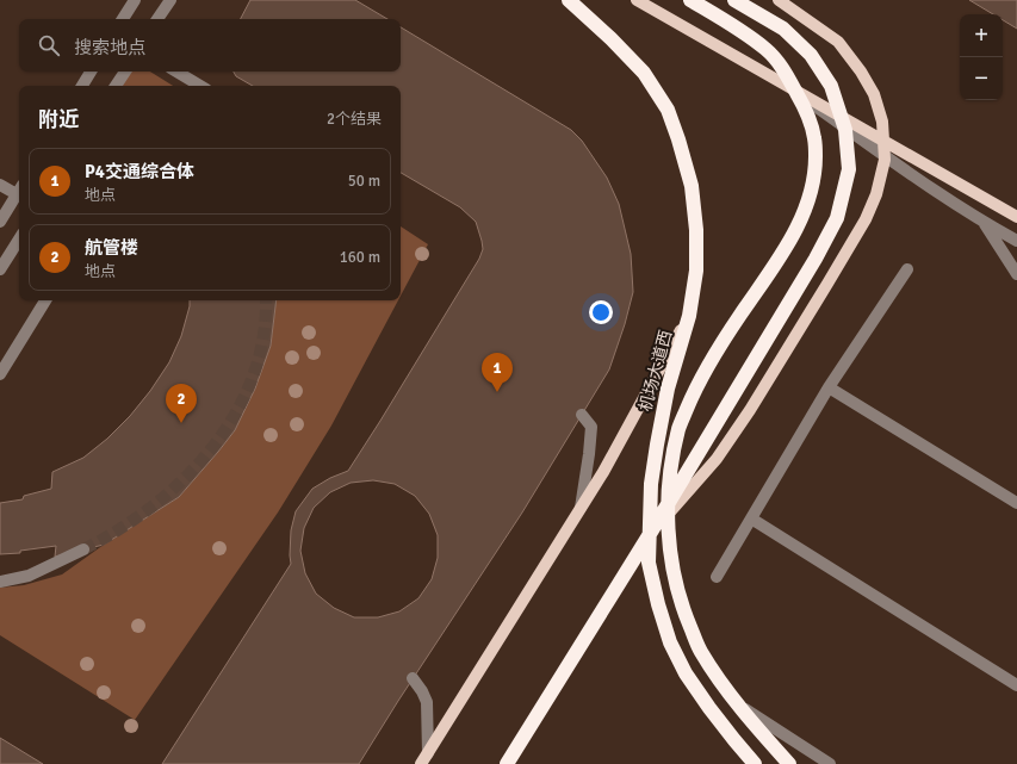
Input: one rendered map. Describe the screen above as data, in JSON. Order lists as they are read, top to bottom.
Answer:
{
  "streets": {
    "highway": ["机场大道西"]
  },
  "page": {
    "map_buttons": ["+", "−"],
    "search": "搜索地点",
    "heading": ["附近", "2个结果"],
    "list": [
      {
        "mark": "1",
        "name": "P4交通综合体",
        "note": "地点",
        "value": "50 m"
      },
      {
        "mark": "2",
        "name": "航管楼",
        "note": "地点",
        "value": "160 m"
      }
    ],
    "pins": ["1", "2"]
  }
}
